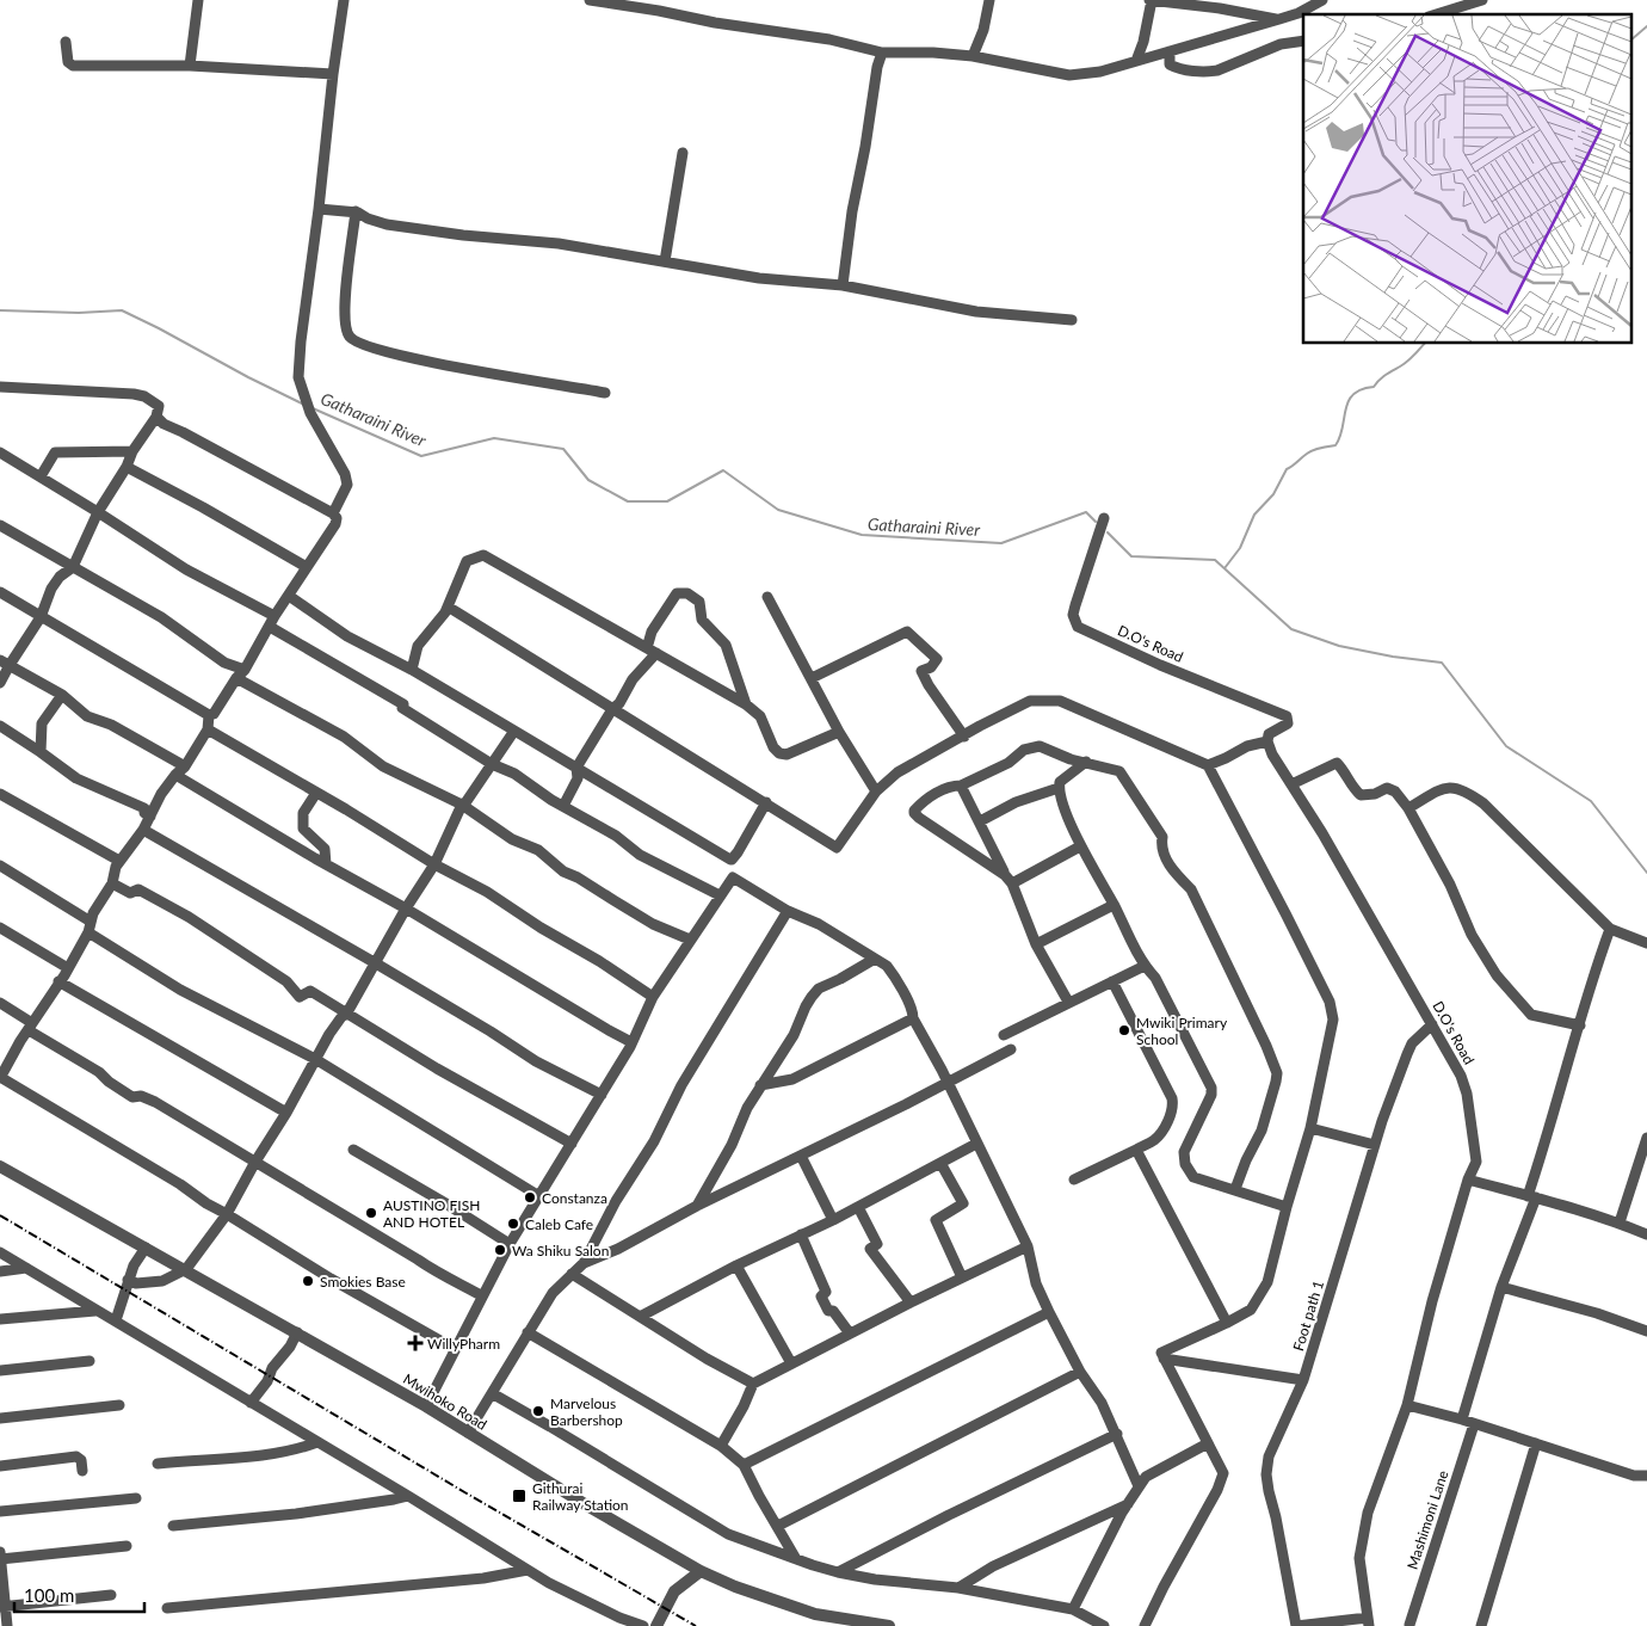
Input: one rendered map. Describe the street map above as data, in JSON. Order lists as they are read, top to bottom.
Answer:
{
  "streets": {
    "street": [
      "D.O's Road",
      "Foot path 1",
      "Mwihoko Road",
      "Mashimoni Lane"
    ]
  },
  "crossings": [
    ["D.O's Road", "Foot path 1"]
  ],
  "water": ["Gatharaini River"],
  "places": {
    "other": [
      "Mwiki Primary School",
      "Constanza",
      "AUSTINO FISH AND HOTEL",
      "Caleb Cafe",
      "Wa Shiku Salon",
      "Smokies Base",
      "Marvelous Barbershop"
    ],
    "health": ["WillyPharm"],
    "transit": ["Githurai Railway Station"]
  },
  "scale_bar": "100 m"
}
